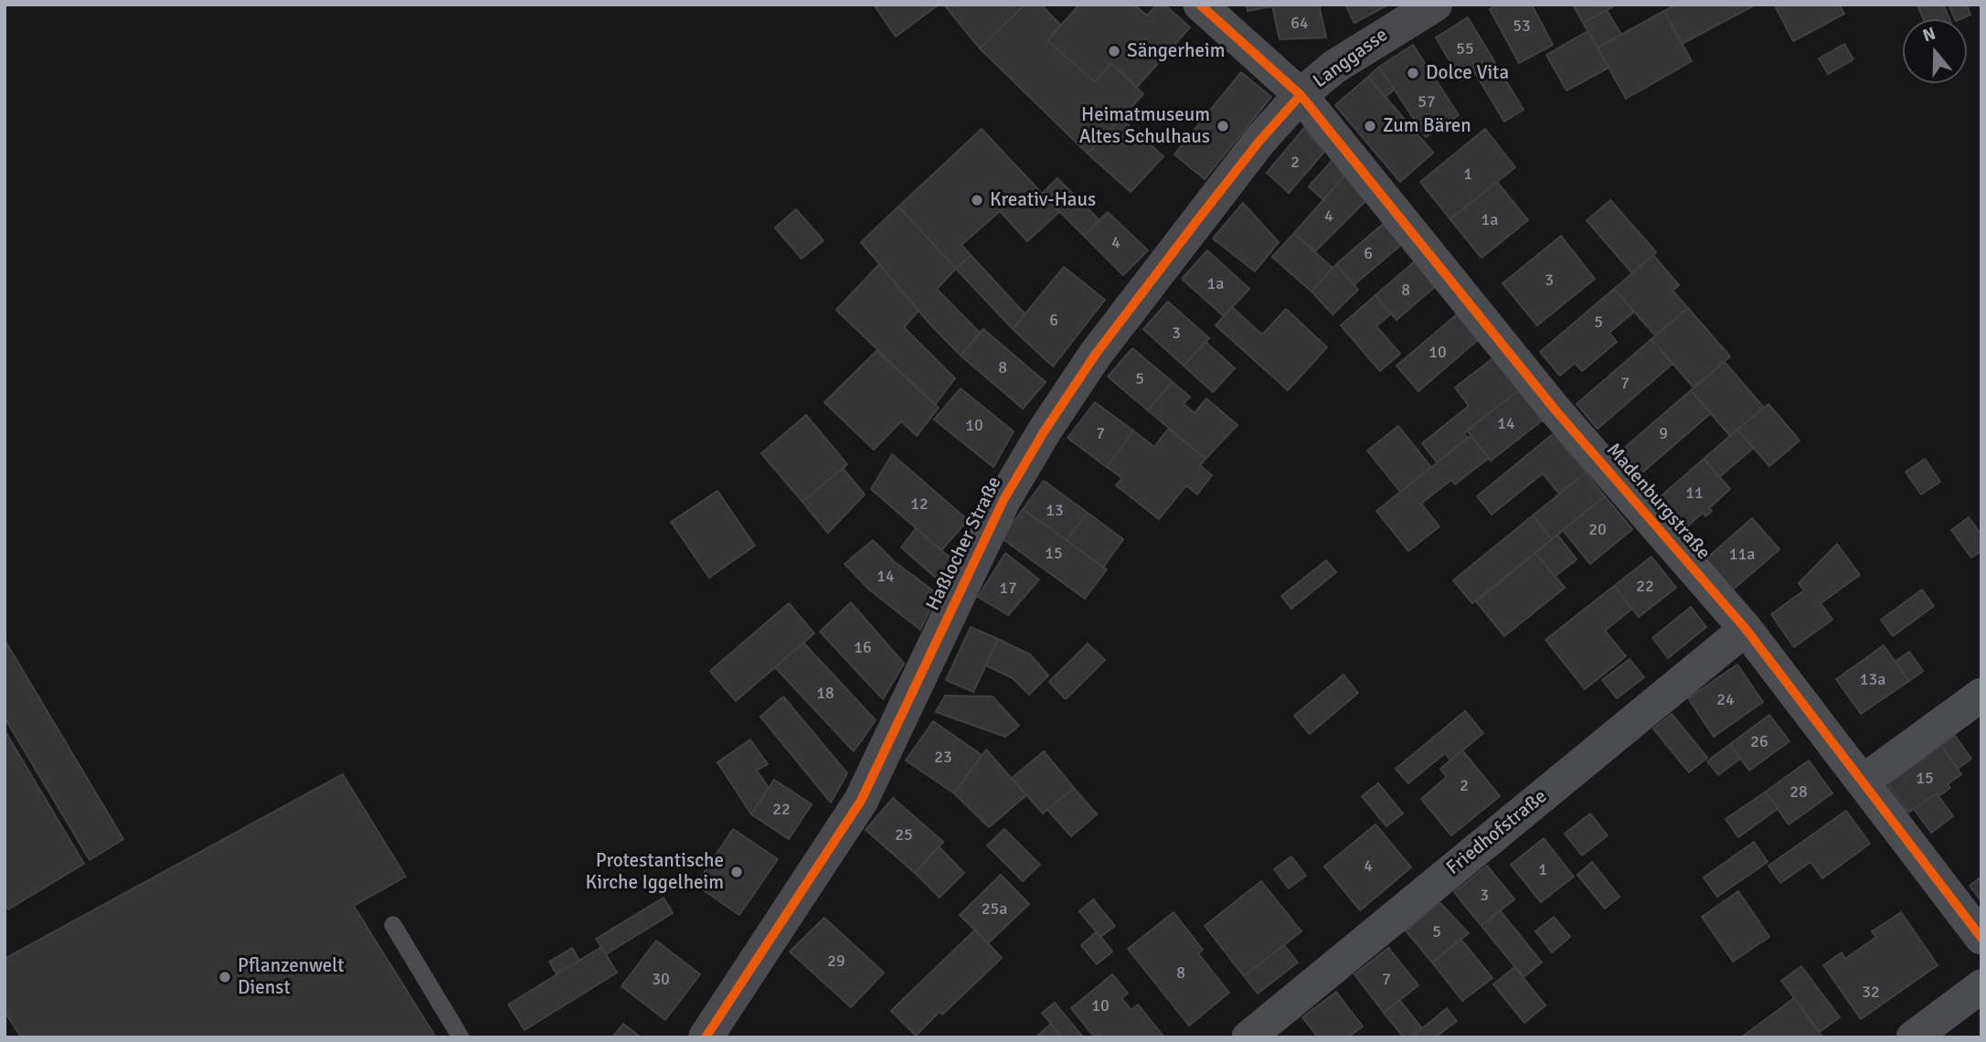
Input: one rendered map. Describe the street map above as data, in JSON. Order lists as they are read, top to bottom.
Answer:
{
  "streets": {
    "main road": ["Langgasse", "Haßlocher Straße"],
    "street": ["Madenburgstraße", "Friedhofstraße"]
  },
  "crossings": [
    ["Langgasse", "Madenburgstraße"],
    ["Langgasse", "Haßlocher Straße"],
    ["Madenburgstraße", "Haßlocher Straße"],
    ["Madenburgstraße", "Friedhofstraße"]
  ],
  "places": [
    "Sängerheim",
    "Dolce Vita",
    "Heimatmuseum Altes Schulhaus",
    "Zum Bären",
    "Kreativ-Haus",
    "Protestantische Kirche Iggelheim",
    "Pflanzenwelt Dienst"
  ],
  "house_numbers": [
    "64",
    "53",
    "55",
    "57",
    "2",
    "1",
    "4",
    "1a",
    "4",
    "6",
    "3",
    "1a",
    "8",
    "6",
    "5",
    "3",
    "10",
    "8",
    "5",
    "7",
    "14",
    "10",
    "7",
    "9",
    "11",
    "12",
    "13",
    "20",
    "15",
    "11a",
    "14",
    "22",
    "17",
    "16",
    "13a",
    "18",
    "24",
    "26",
    "23",
    "15",
    "2",
    "28",
    "22",
    "25",
    "4",
    "1",
    "3",
    "25a",
    "5",
    "29",
    "8",
    "30",
    "7",
    "32",
    "10"
  ],
  "north": "top"
}
